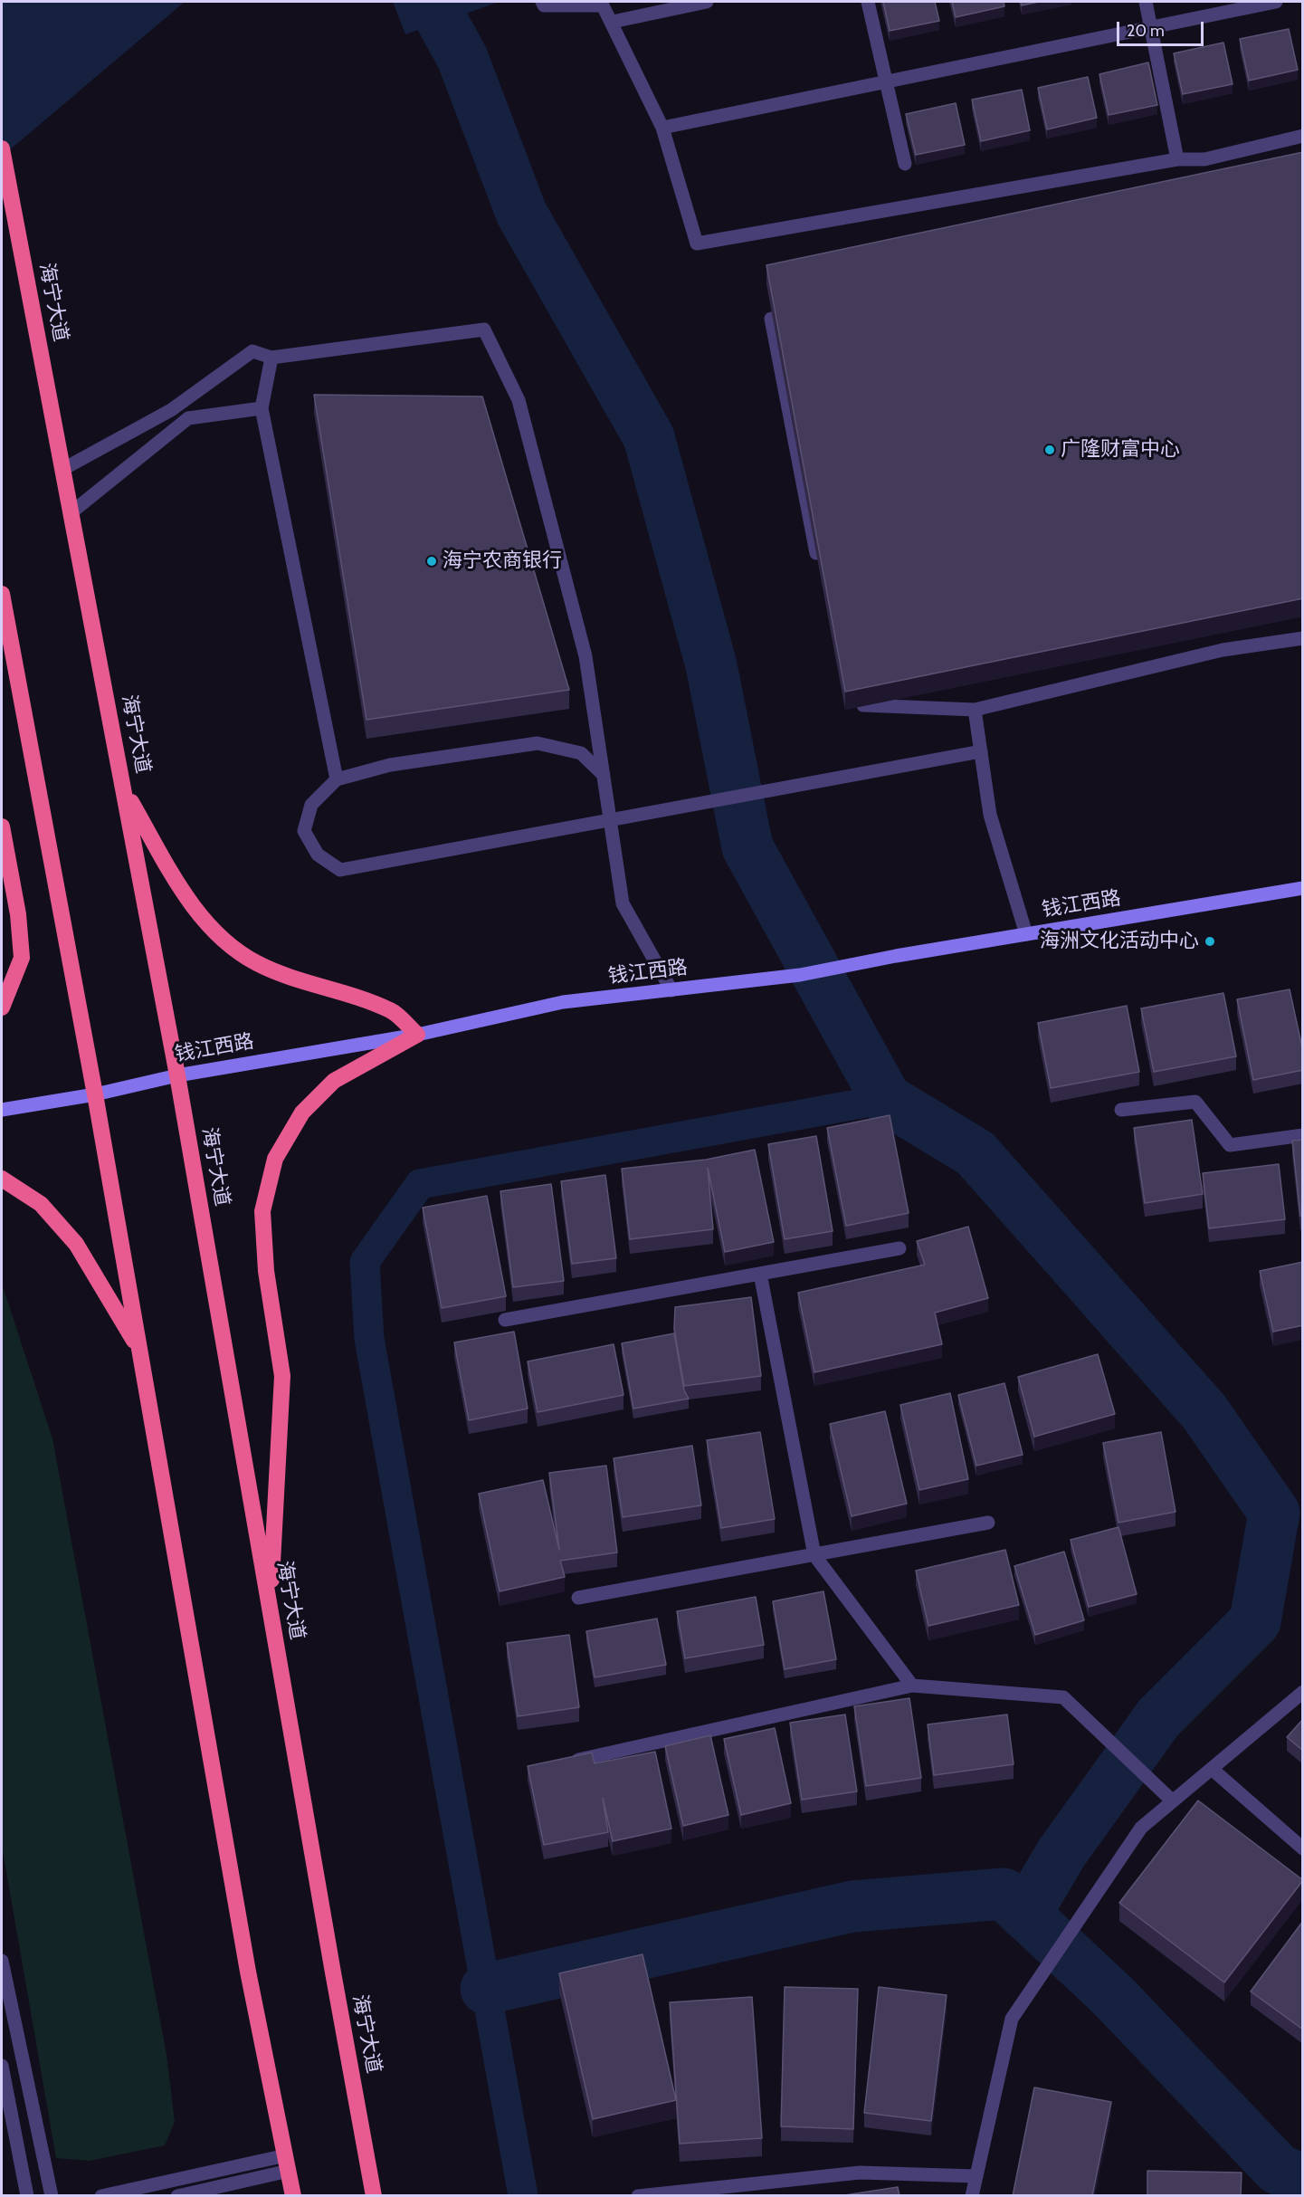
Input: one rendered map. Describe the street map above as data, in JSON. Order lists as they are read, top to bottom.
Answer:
{
  "streets": {
    "highway": ["海宁大道"],
    "main road": ["钱江西路"]
  },
  "crossings": [
    ["海宁大道", "钱江西路"]
  ],
  "places": ["广隆财富中心", "海宁农商银行", "海洲文化活动中心"],
  "scale_bar": "20 m"
}
